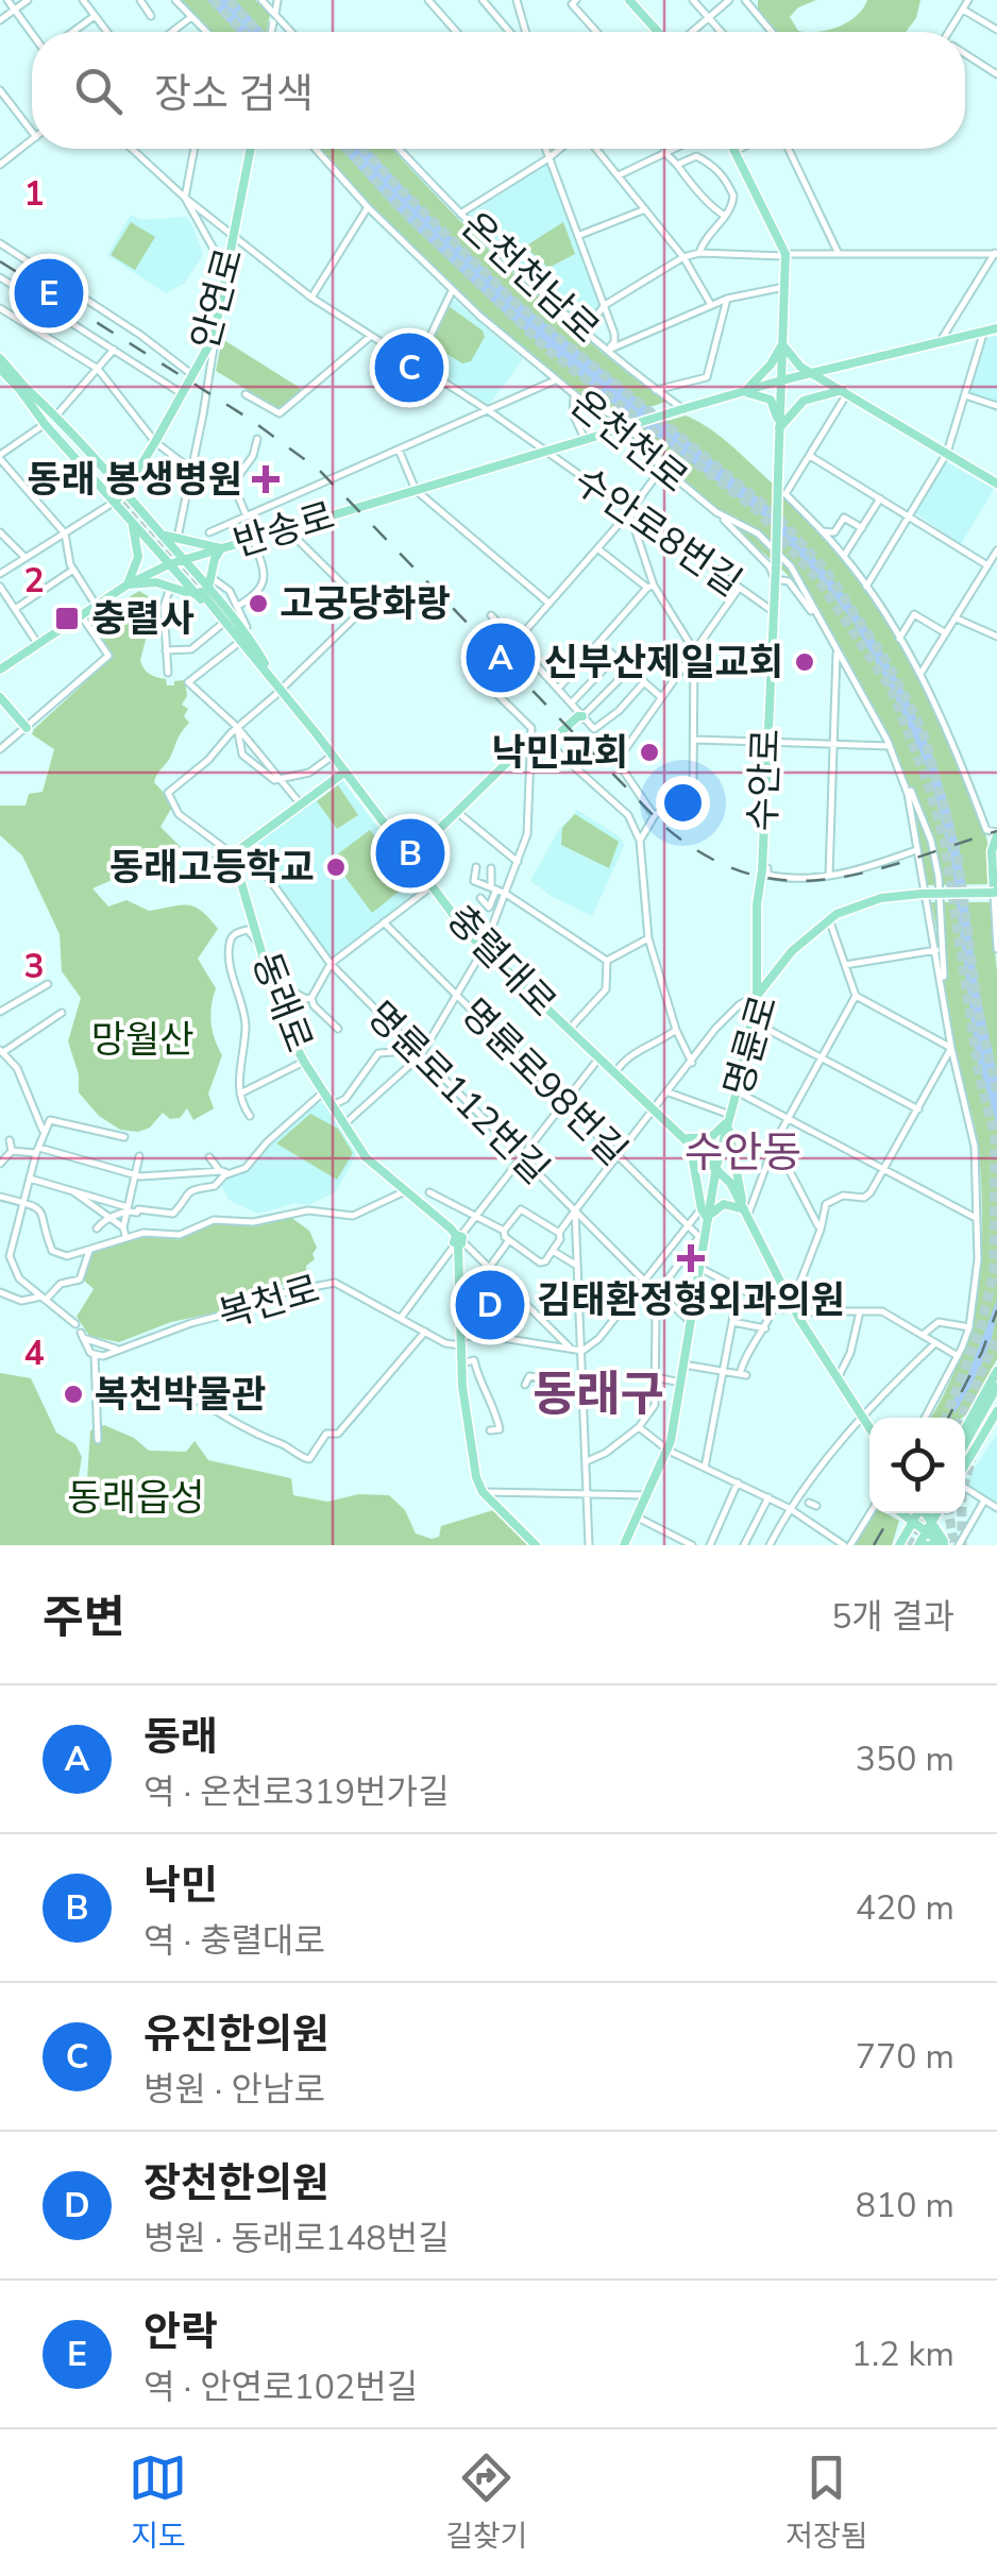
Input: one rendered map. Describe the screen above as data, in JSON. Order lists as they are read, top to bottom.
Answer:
{
  "streets": {
    "main road": [
      "안연로",
      "반송로",
      "수안로",
      "충렬대로",
      "동래로",
      "명륜로"
    ],
    "street": [
      "온천천남로",
      "온천천로",
      "수안로8번길",
      "명륜로98번길",
      "명륜로112번길",
      "복천로"
    ]
  },
  "crossings": [
    ["온천천남로", "반송로"],
    ["안연로", "수안로8번길"],
    ["반송로", "수안로8번길"],
    ["수안로8번길", "수안로"],
    ["수안로", "명륜로"],
    ["충렬대로", "명륜로"],
    ["명륜로", "명륜로98번길"],
    ["명륜로", "명륜로112번길"]
  ],
  "districts": ["수안동", "동래구"],
  "parks": ["망월산", "동래읍성"],
  "places": {
    "health": ["동래 봉생병원", "김태환정형외과의원"],
    "other": [
      "고궁당화랑",
      "신부산제일교회",
      "낙민교회",
      "동래고등학교",
      "복천박물관"
    ],
    "transit": ["충렬사"]
  },
  "page": {
    "search": "장소 검색",
    "pins": [
      "E",
      "C",
      "A",
      "B",
      "D"
    ],
    "heading": ["주변", "5개 결과"],
    "list": [
      {
        "mark": "A",
        "name": "동래",
        "note": "역 · 온천로319번가길",
        "value": "350 m"
      },
      {
        "mark": "B",
        "name": "낙민",
        "note": "역 · 충렬대로",
        "value": "420 m"
      },
      {
        "mark": "C",
        "name": "유진한의원",
        "note": "병원 · 안남로",
        "value": "770 m"
      },
      {
        "mark": "D",
        "name": "장천한의원",
        "note": "병원 · 동래로148번길",
        "value": "810 m"
      },
      {
        "mark": "E",
        "name": "안락",
        "note": "역 · 안연로102번길",
        "value": "1.2 km"
      }
    ],
    "nav": ["지도", "길찾기", "저장됨"]
  },
  "grid": {
    "rows": [
      "1",
      "2",
      "3",
      "4"
    ]
  }
}
